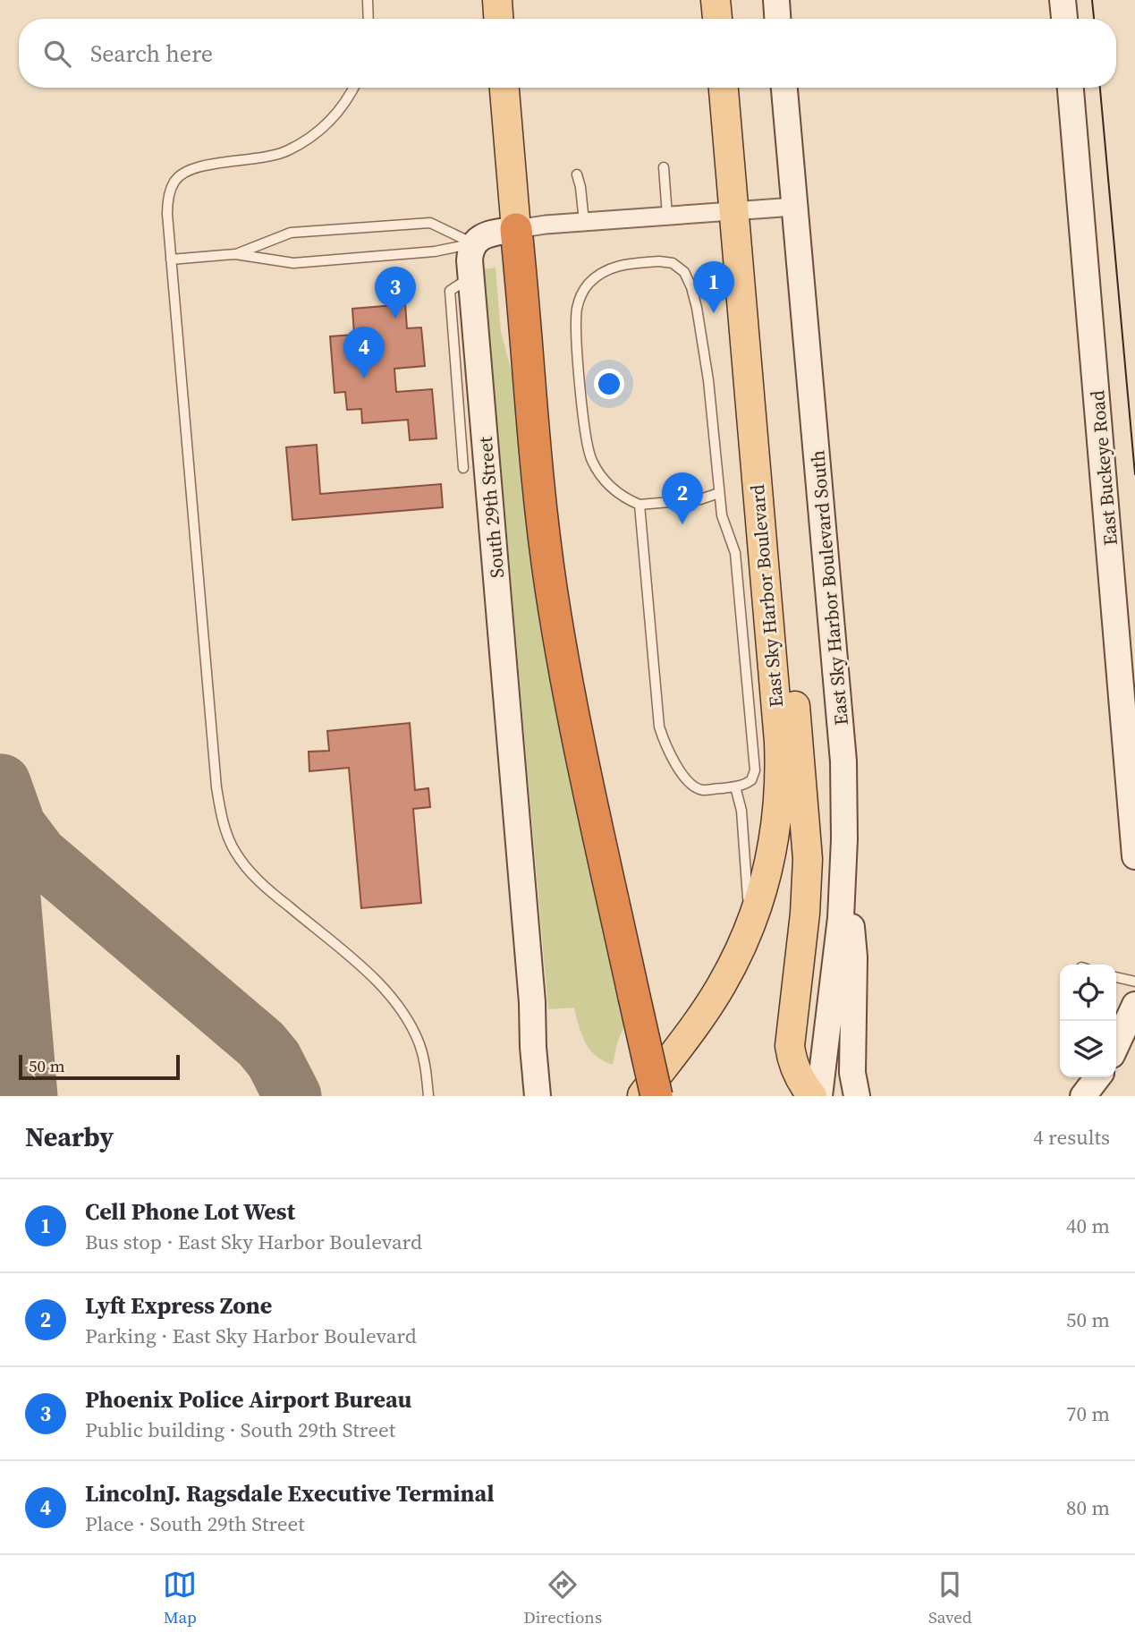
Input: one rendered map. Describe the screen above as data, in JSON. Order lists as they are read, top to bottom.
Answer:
{
  "streets": {
    "main road": ["East Sky Harbor Boulevard"],
    "street": ["East Buckeye Road", "South 29th Street", "East Sky Harbor Boulevard South"]
  },
  "scale_bar": "50 m",
  "page": {
    "search": "Search here",
    "pins": [
      "1",
      "3",
      "4",
      "2"
    ],
    "scale": "50 m",
    "heading": ["Nearby", "4 results"],
    "list": [
      {
        "mark": "1",
        "name": "Cell Phone Lot West",
        "note": "Bus stop · East Sky Harbor Boulevard",
        "value": "40 m"
      },
      {
        "mark": "2",
        "name": "Lyft Express Zone",
        "note": "Parking · East Sky Harbor Boulevard",
        "value": "50 m"
      },
      {
        "mark": "3",
        "name": "Phoenix Police Airport Bureau",
        "note": "Public building · South 29th Street",
        "value": "70 m"
      },
      {
        "mark": "4",
        "name": "LincolnJ. Ragsdale Executive Terminal",
        "note": "Place · South 29th Street",
        "value": "80 m"
      }
    ],
    "nav": ["Map", "Directions", "Saved"]
  }
}
